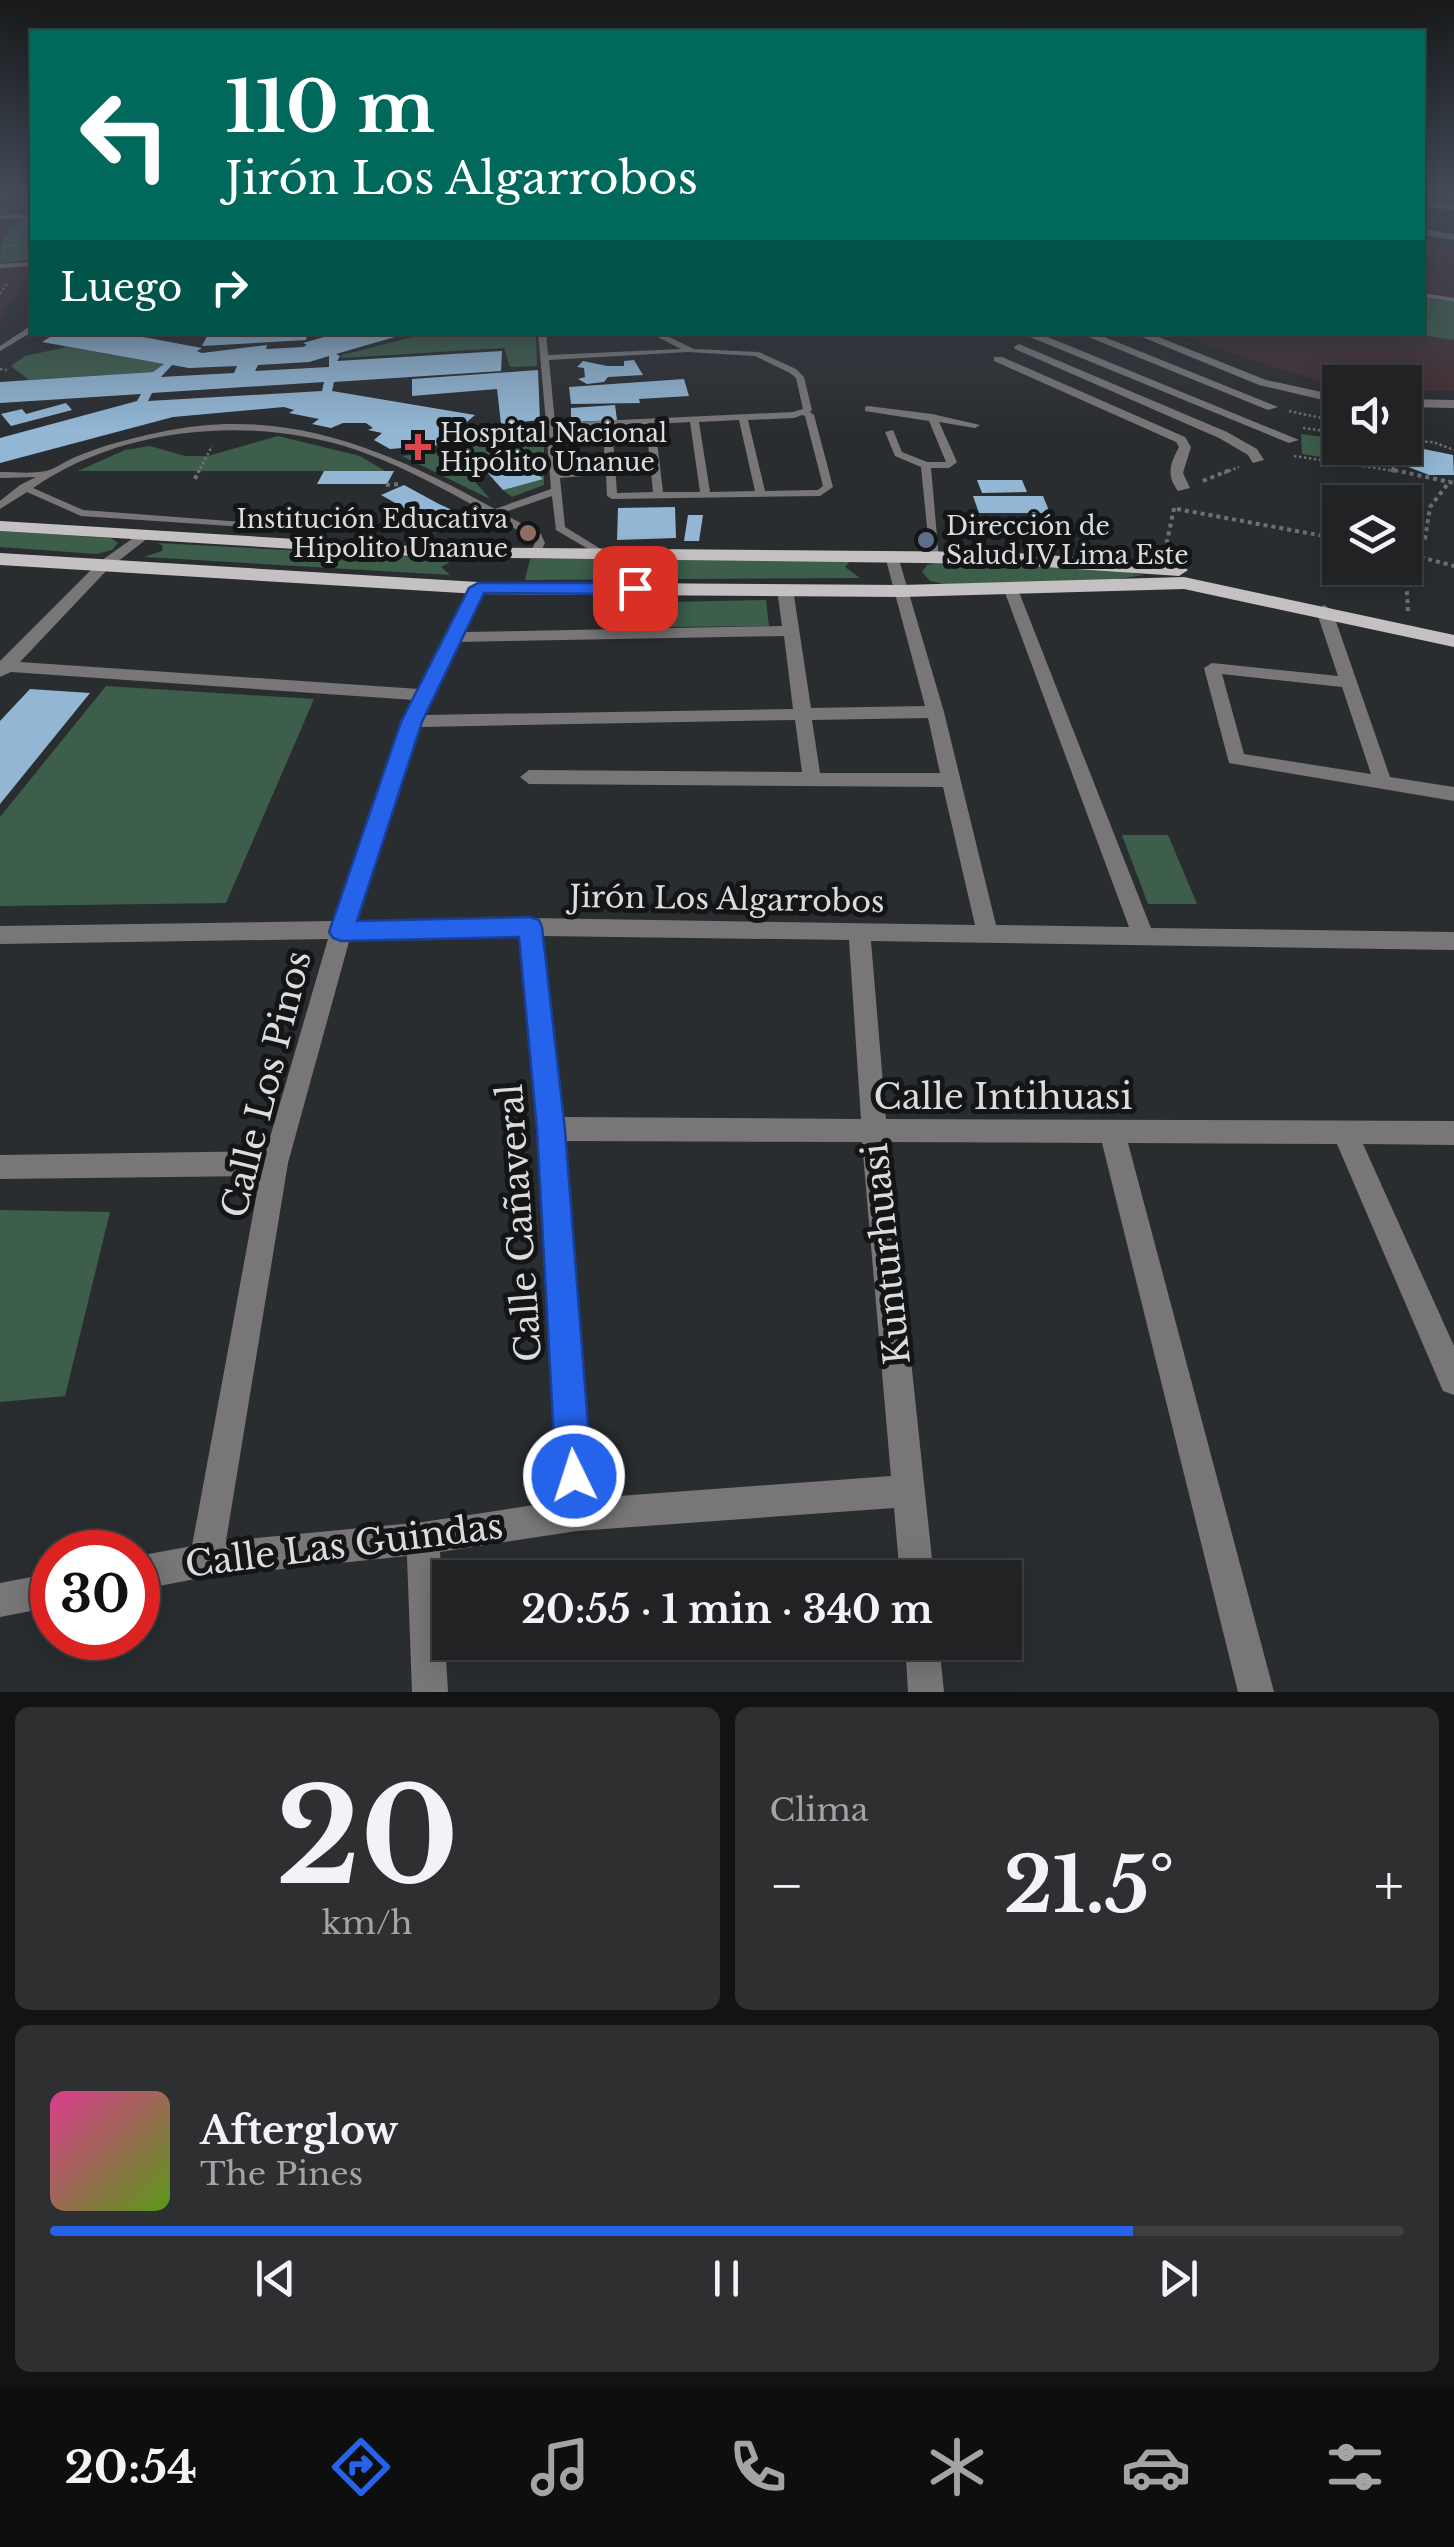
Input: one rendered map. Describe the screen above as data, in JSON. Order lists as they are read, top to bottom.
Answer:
{
  "streets": {
    "street": [
      "Jirón Los Algarrobos",
      "Calle Los Pinos",
      "Calle Intihuasi",
      "Calle Cañaveral",
      "Kunturhuasi",
      "Calle Las Guindas"
    ]
  },
  "crossings": [
    ["Jirón Los Algarrobos", "Calle Los Pinos"],
    ["Jirón Los Algarrobos", "Calle Cañaveral"],
    ["Jirón Los Algarrobos", "Kunturhuasi"],
    ["Calle Los Pinos", "Calle Las Guindas"],
    ["Calle Intihuasi", "Calle Cañaveral"],
    ["Calle Intihuasi", "Kunturhuasi"],
    ["Calle Cañaveral", "Calle Las Guindas"],
    ["Kunturhuasi", "Calle Las Guindas"]
  ],
  "places": {
    "health": ["Hospital Nacional Hipólito Unanue"],
    "other": ["Institución Educativa Hipolito Unanue", "Dirección de Salud IV Lima Este"]
  },
  "page": {
    "turn": ["110 m", "Jirón Los Algarrobos"],
    "then": "Luego",
    "limit": "30",
    "trip": "20:55 · 1 min · 340 m",
    "tile": [
      ["20", "km/h"],
      "Clima"
    ],
    "heat": ["−", "21.5°", "+"],
    "song": ["Afterglow", "The Pines"],
    "tabs": "20:54"
  }
}
